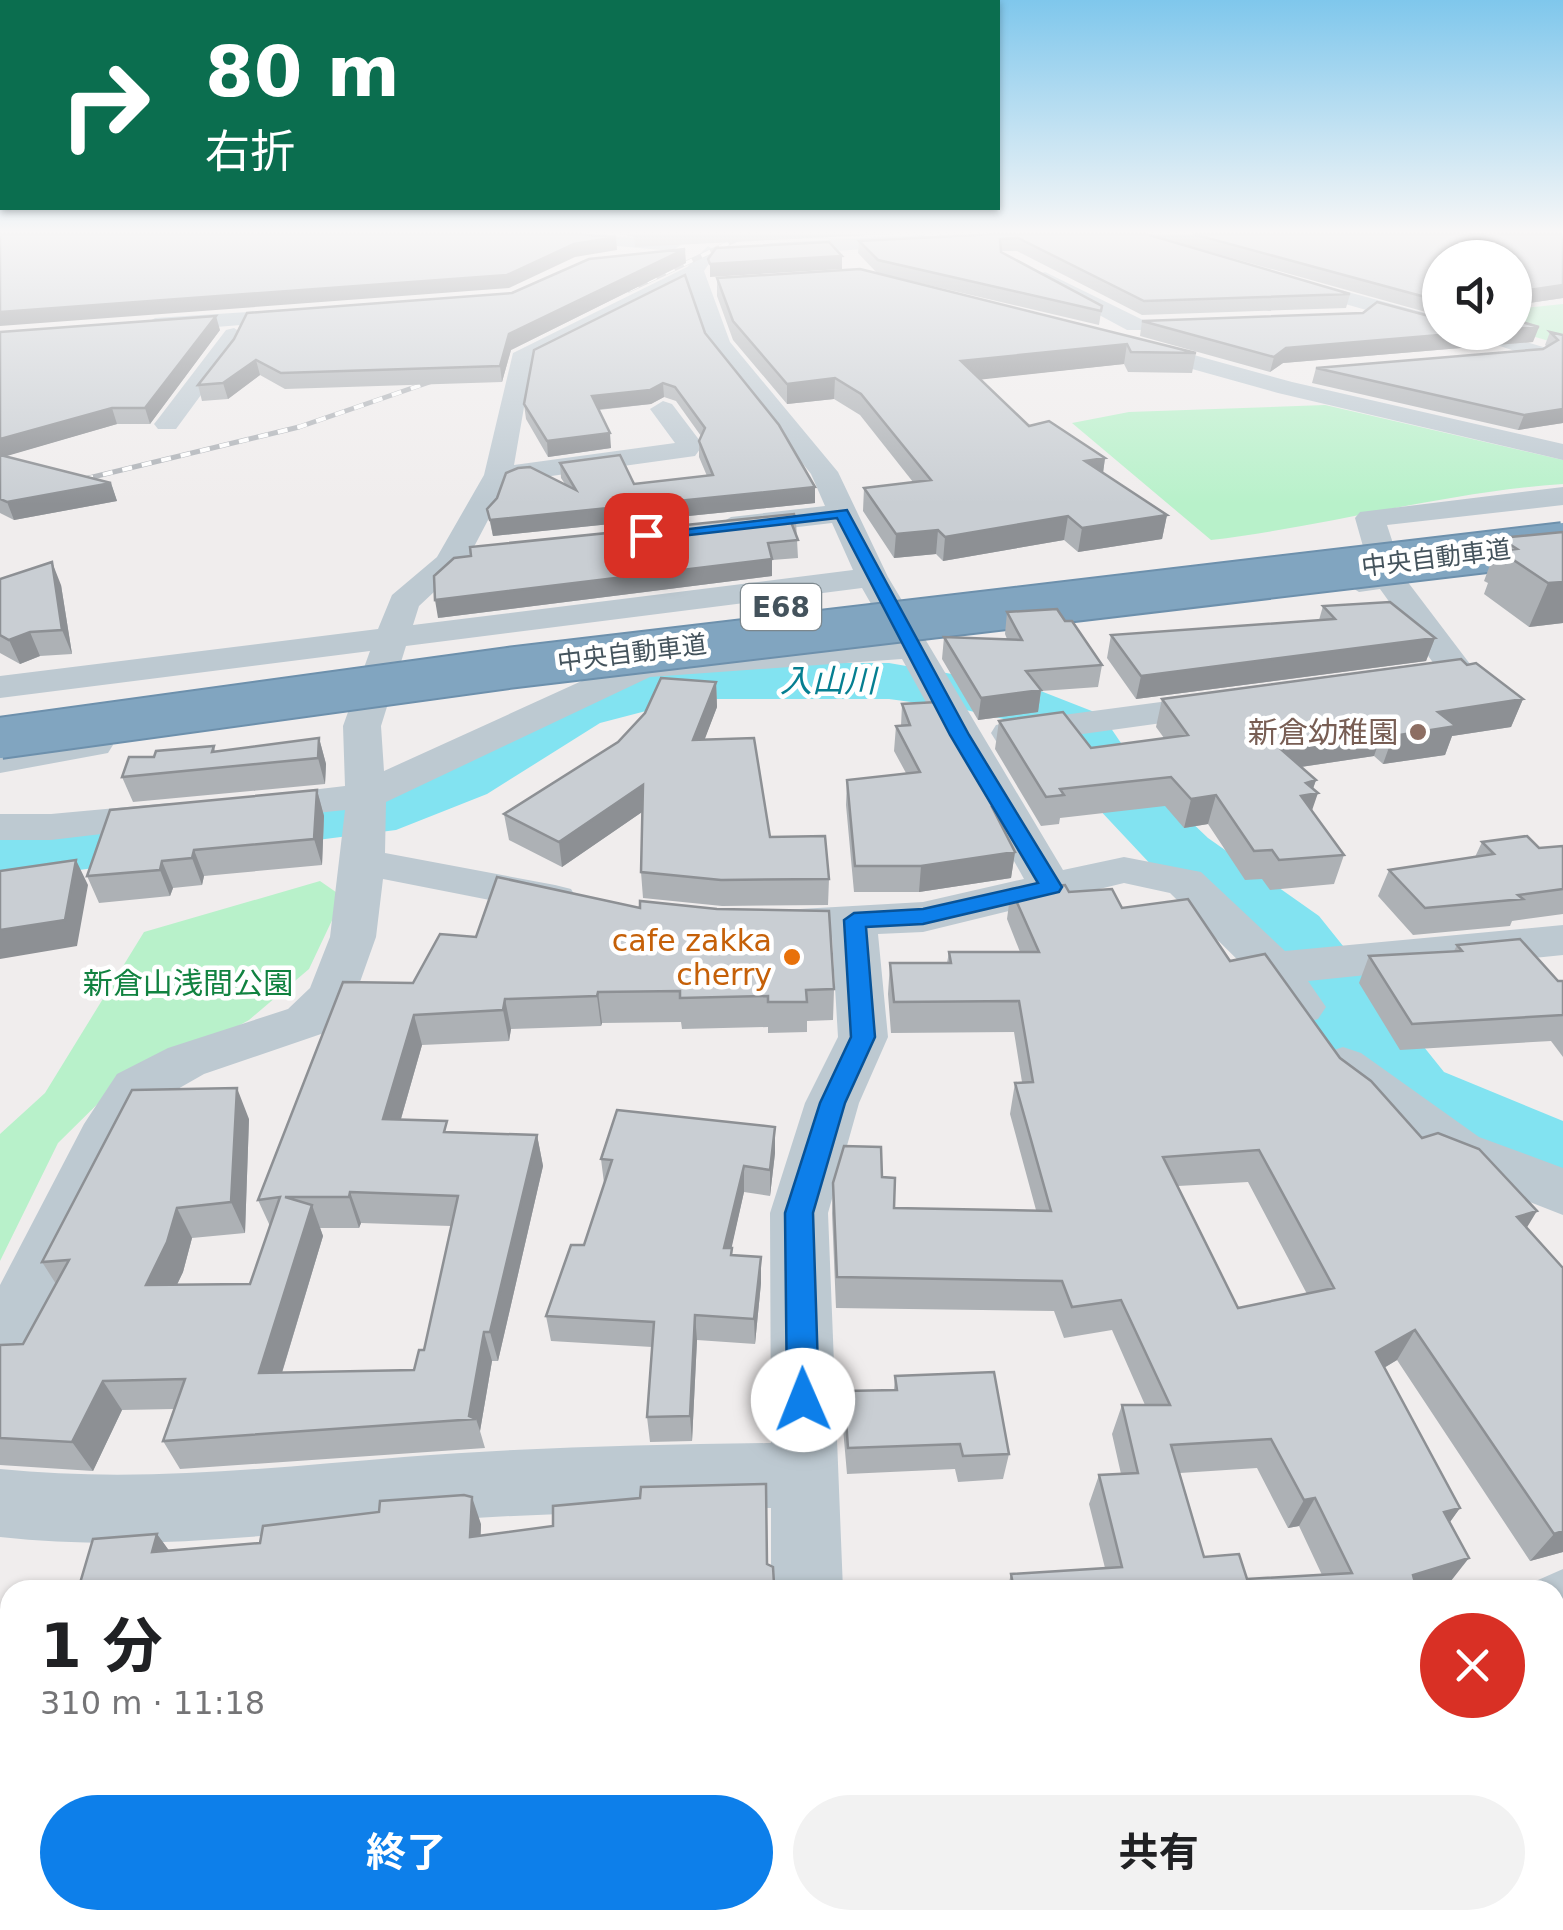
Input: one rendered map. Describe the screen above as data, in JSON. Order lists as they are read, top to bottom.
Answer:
{
  "streets": {
    "highway": ["中央自動車道", "E68"]
  },
  "water": ["入山川"],
  "parks": ["新倉山浅間公園"],
  "places": ["新倉幼稚園", "cafe zakka cherry"],
  "page": {
    "turn": ["80 m", "右折"],
    "heading": ["1 分", "310 m · 11:18"],
    "buttons": ["終了", "共有"]
  }
}
